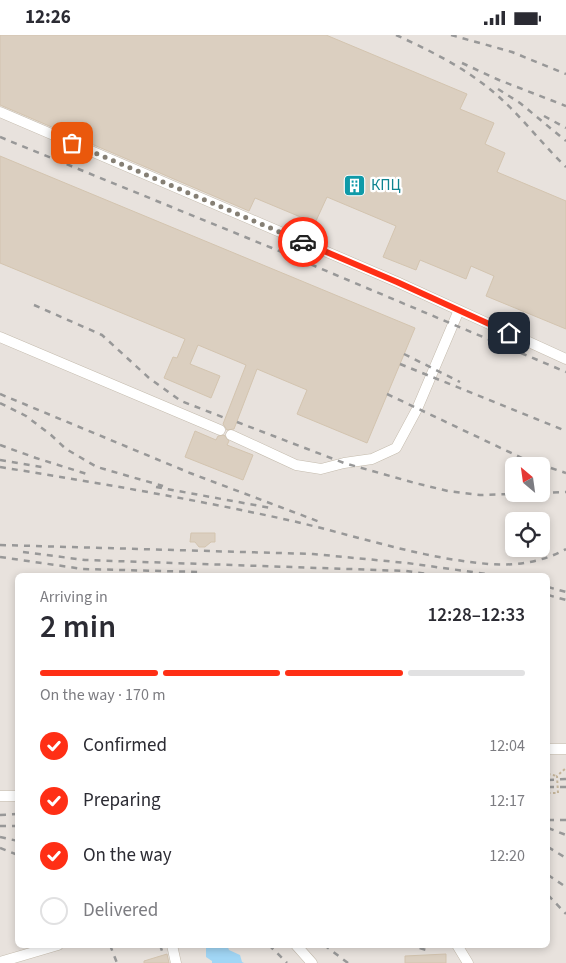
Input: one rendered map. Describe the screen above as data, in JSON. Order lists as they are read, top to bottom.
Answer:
{
  "places": {
    "building": ["КПЦ"]
  },
  "north": "top left",
  "page": {
    "status": "12:26",
    "heading": ["2 min", "Arriving in", "12:28–12:33"],
    "bar": "On the way · 170 m",
    "list": [
      ["Confirmed", "12:04"],
      ["Preparing", "12:17"],
      ["On the way", "12:20"],
      "Delivered"
    ]
  }
}
